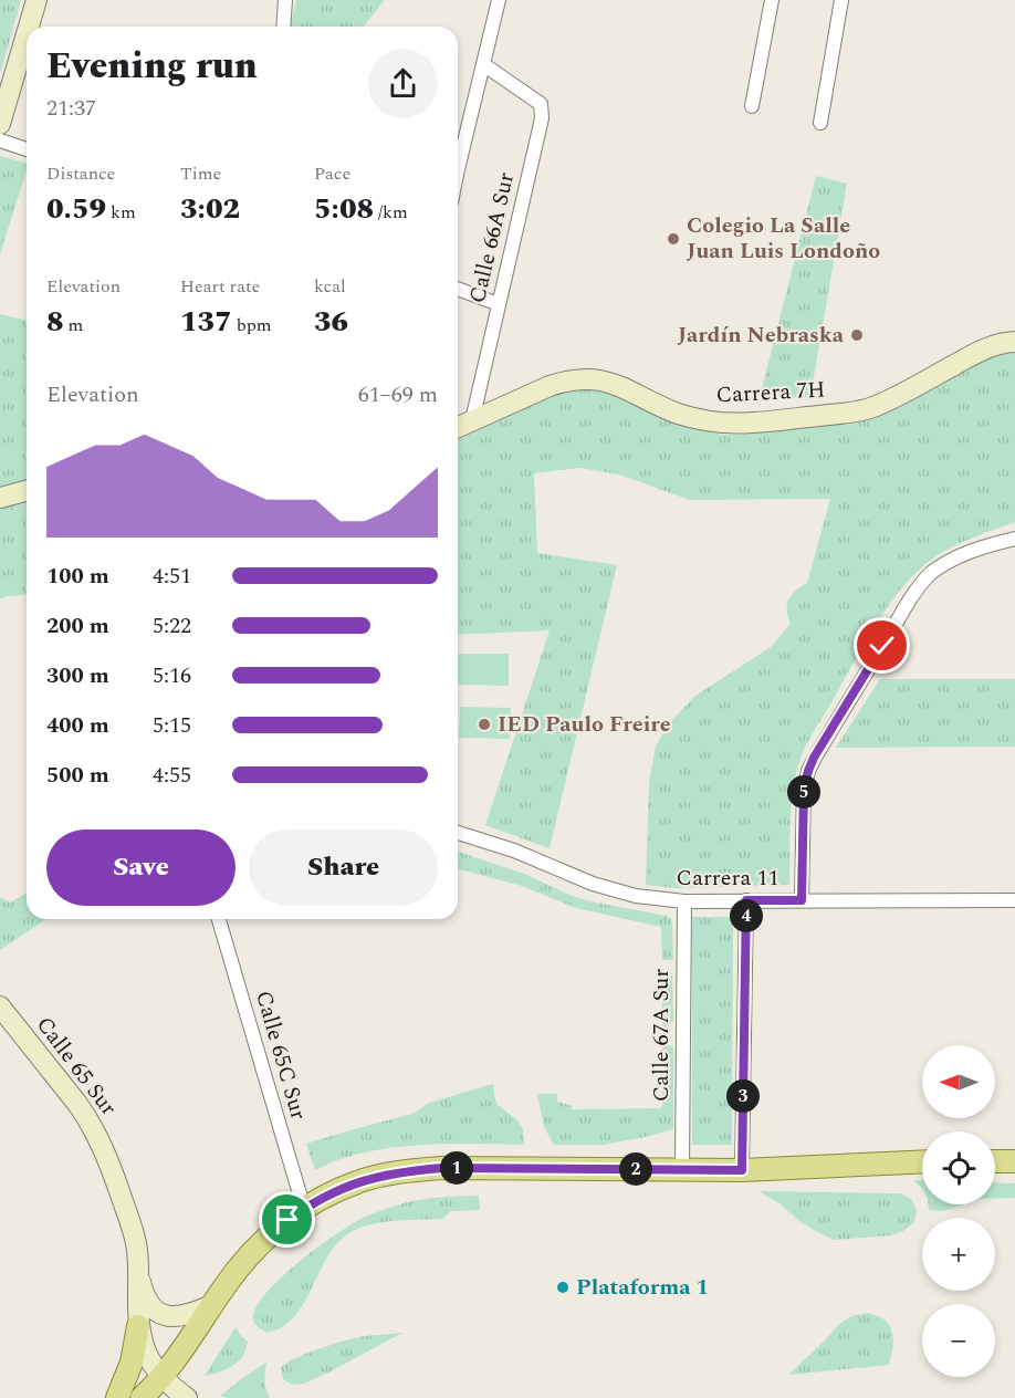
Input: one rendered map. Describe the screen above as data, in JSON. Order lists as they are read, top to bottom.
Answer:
{
  "streets": {
    "street": [
      "Calle 66A Sur",
      "Carrera 7H",
      "Carrera 11",
      "Calle 67A Sur",
      "Calle 65C Sur",
      "Calle 65 Sur"
    ]
  },
  "crossings": [
    ["Calle 66A Sur", "Carrera 7H"],
    ["Carrera 11", "Calle 67A Sur"]
  ],
  "places": [
    "Colegio La Salle Juan Luis Londoño",
    "Jardín Nebraska",
    "IED Paulo Freire",
    "Plataforma 1"
  ],
  "north": "left",
  "page": {
    "heading": ["Evening run", "21:37"],
    "stats": [
      ["Distance", "0.59 km"],
      ["Time", "3:02"],
      ["Pace", "5:08 /km"],
      ["Elevation", "8 m"],
      ["Heart rate", "137 bpm"],
      ["kcal", "36"]
    ],
    "chart": ["Elevation", "61–69 m"],
    "list": [
      {
        "name": "100 m",
        "note": "4:51"
      },
      {
        "name": "200 m",
        "note": "5:22"
      },
      {
        "name": "300 m",
        "note": "5:16"
      },
      {
        "name": "400 m",
        "note": "5:15"
      },
      {
        "name": "500 m",
        "note": "4:55"
      }
    ],
    "pins": [
      "5",
      "4",
      "3",
      "1",
      "2"
    ],
    "buttons": ["Save", "Share"],
    "map_buttons": ["+", "−"]
  }
}
